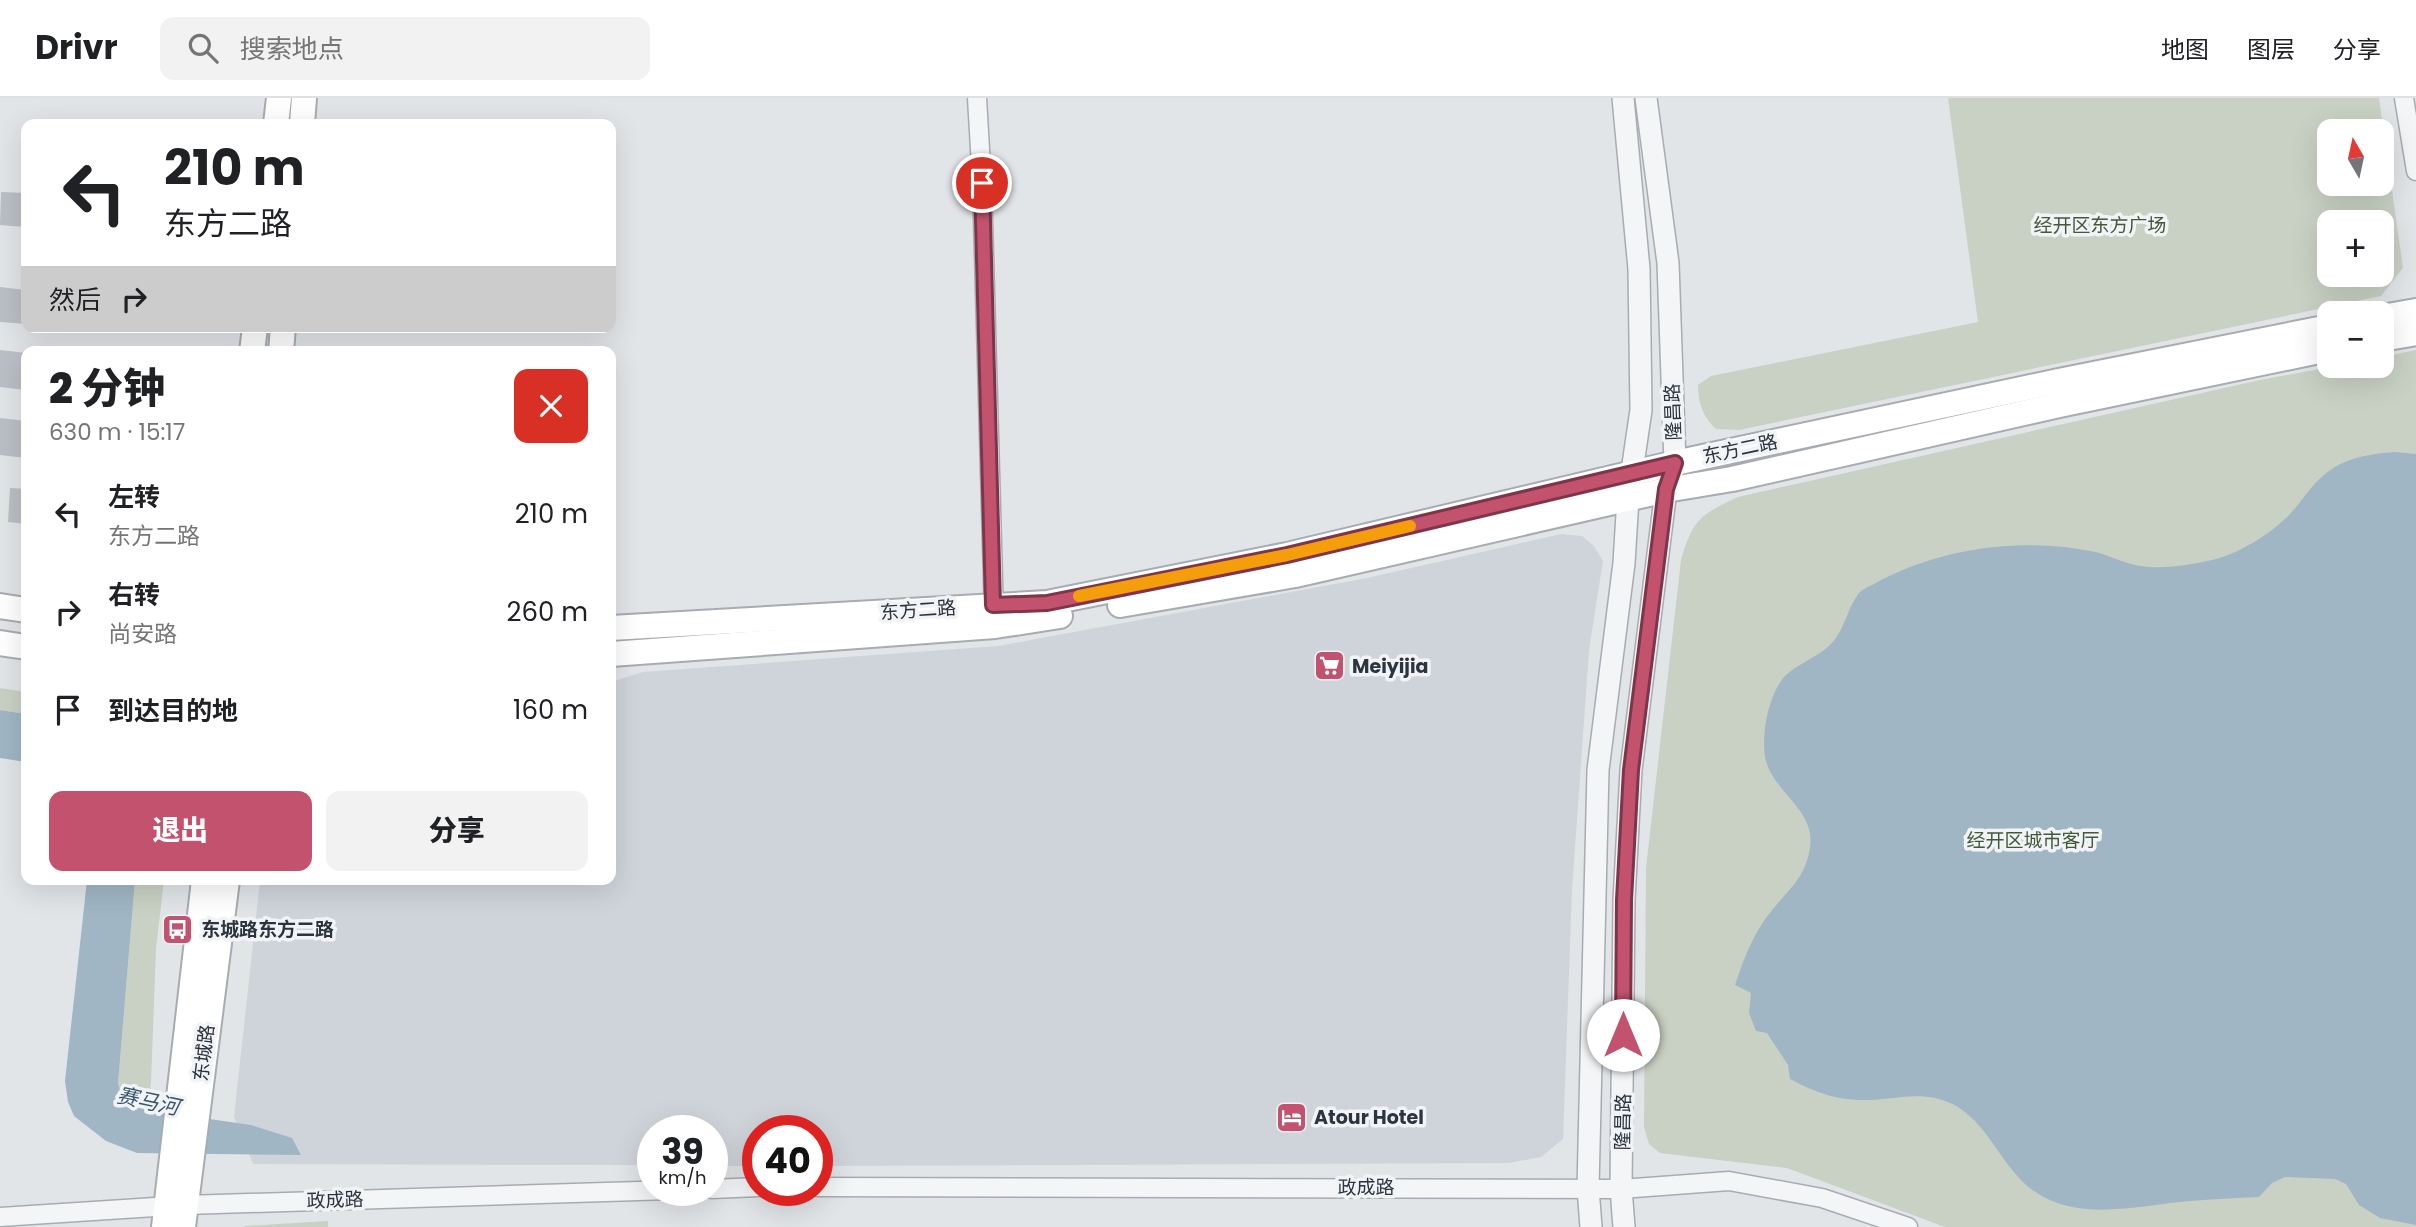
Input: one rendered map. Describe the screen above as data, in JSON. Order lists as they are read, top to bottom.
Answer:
{
  "streets": {
    "main road": ["东方二路", "东城路"],
    "street": ["隆昌路", "政成路"]
  },
  "crossings": [
    ["隆昌路", "东方二路"],
    ["隆昌路", "政成路"],
    ["东城路", "政成路"]
  ],
  "water": ["赛马河"],
  "parks": ["经开区东方广场", "经开区城市客厅"],
  "places": {
    "supermarket": ["Meiyijia"],
    "bus stop": ["东城路东方二路"],
    "hotel": ["Atour Hotel"]
  },
  "north": "top",
  "page": {
    "header": "Drivr",
    "search": "搜索地点",
    "nav": ["地图", "图层", "分享"],
    "map_buttons": ["+", "−"],
    "turn": ["210 m", "东方二路"],
    "then": "然后",
    "heading": ["2 分钟", "630 m · 15:17"],
    "list": [
      {
        "name": "左转",
        "note": "东方二路",
        "value": "210 m"
      },
      {
        "name": "右转",
        "note": "尚安路",
        "value": "260 m"
      },
      {
        "name": "到达目的地",
        "value": "160 m"
      }
    ],
    "buttons": ["退出", "分享"],
    "speed": "39 km/h",
    "limit": "40"
  }
}
